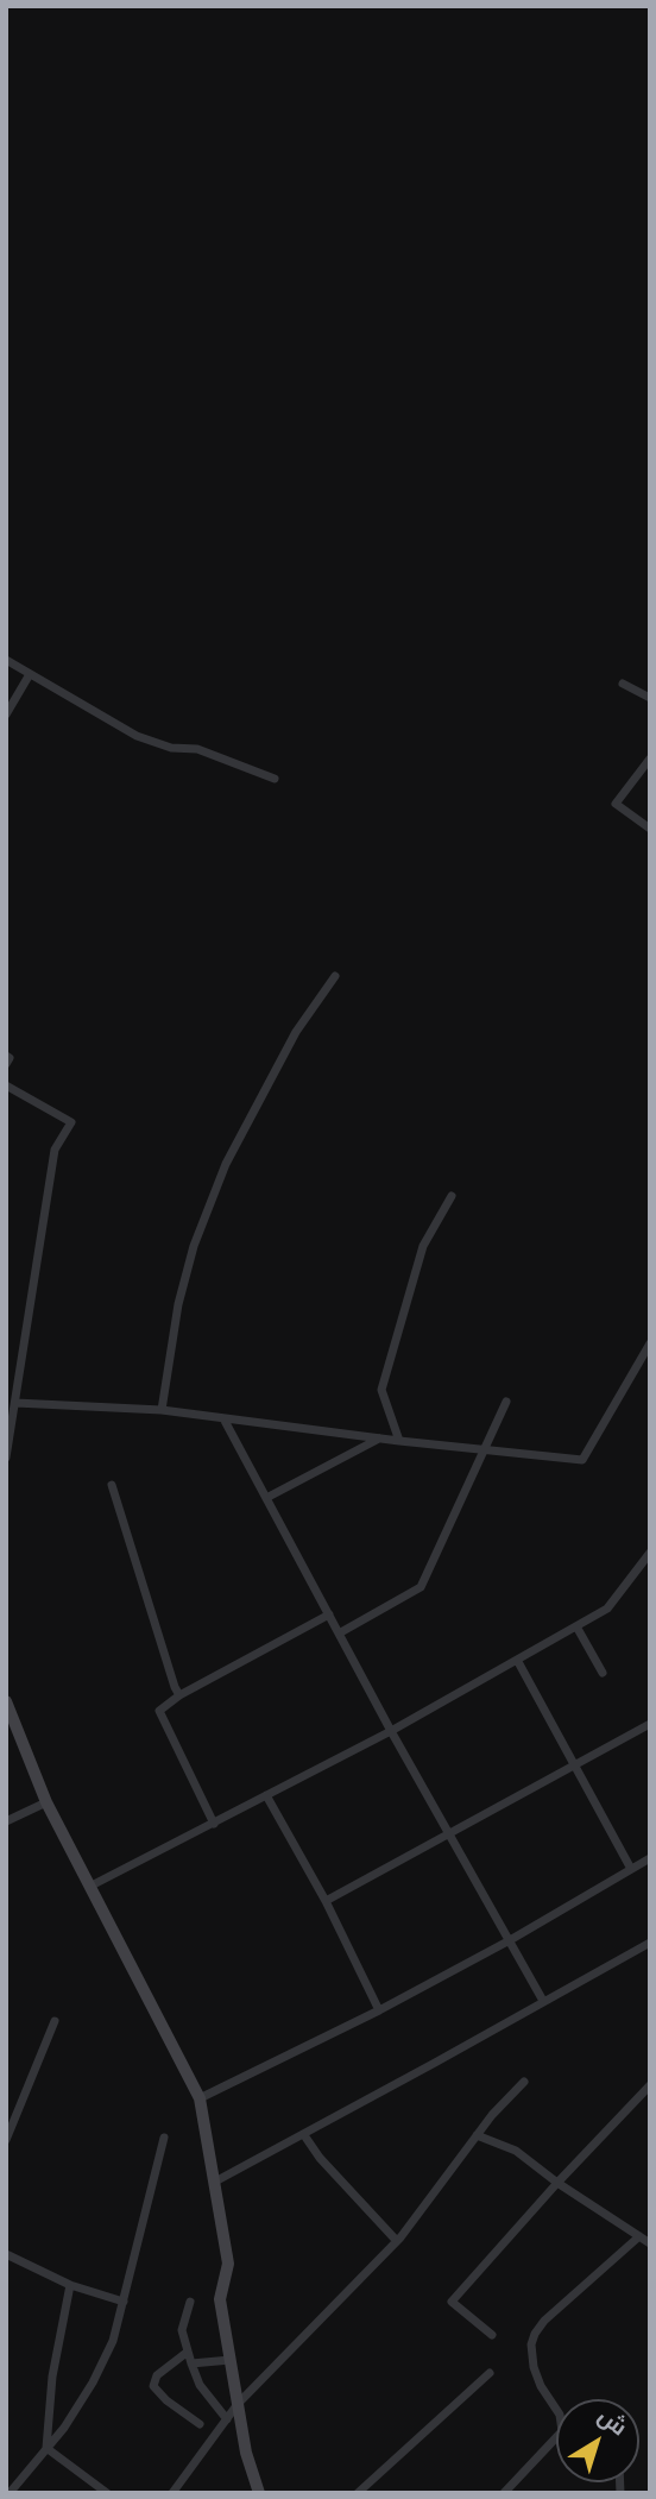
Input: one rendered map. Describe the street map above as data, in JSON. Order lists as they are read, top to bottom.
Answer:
{
  "north": "top right"
}
